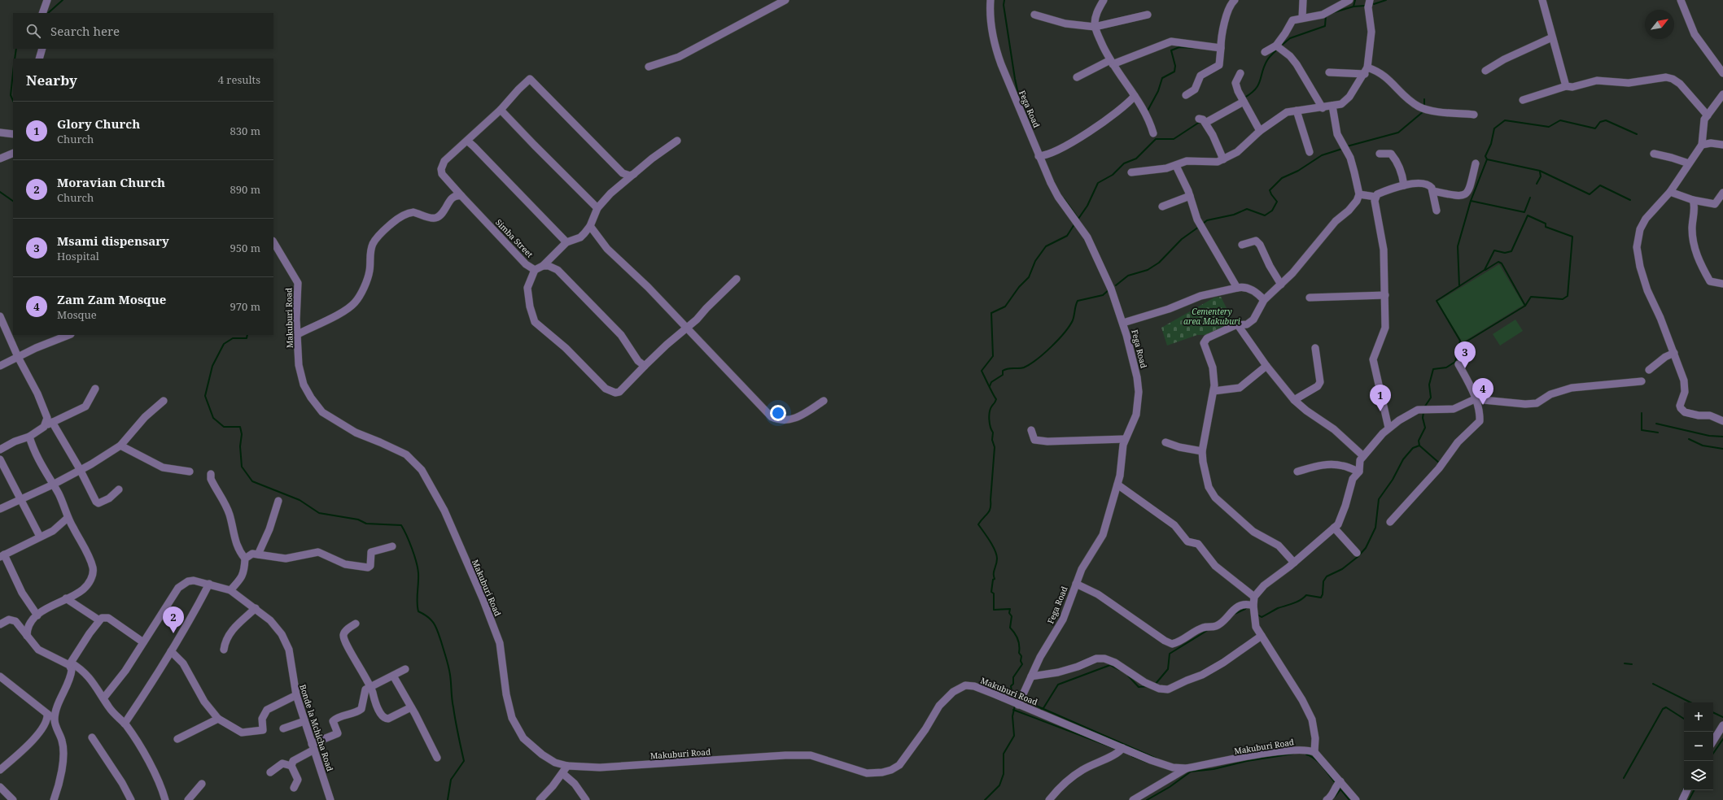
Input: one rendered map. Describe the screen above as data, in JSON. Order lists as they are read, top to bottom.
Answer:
{
  "streets": {
    "street": [
      "Fega Road",
      "Simba Street",
      "Makuburi Road",
      "Bonde la Mchicha Road"
    ]
  },
  "crossings": [
    ["Fega Road", "Makuburi Road"]
  ],
  "parks": ["Cementery area Makuburi"],
  "north": "top right",
  "page": {
    "search": "Search here",
    "heading": ["Nearby", "4 results"],
    "list": [
      {
        "mark": "1",
        "name": "Glory Church",
        "note": "Church",
        "value": "830 m"
      },
      {
        "mark": "2",
        "name": "Moravian Church",
        "note": "Church",
        "value": "890 m"
      },
      {
        "mark": "3",
        "name": "Msami dispensary",
        "note": "Hospital",
        "value": "950 m"
      },
      {
        "mark": "4",
        "name": "Zam Zam Mosque",
        "note": "Mosque",
        "value": "970 m"
      }
    ],
    "pins": [
      "3",
      "4",
      "1",
      "2"
    ],
    "map_buttons": ["+", "−"]
  }
}
